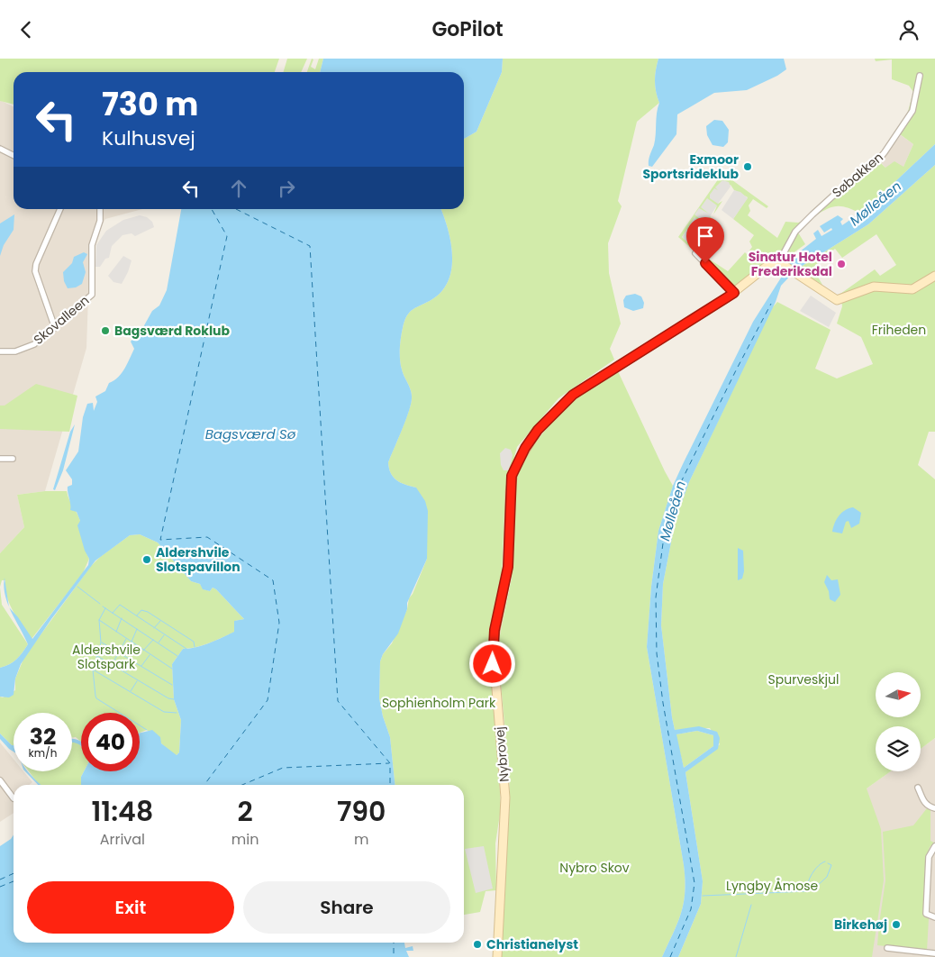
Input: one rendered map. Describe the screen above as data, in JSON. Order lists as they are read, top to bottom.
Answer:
{
  "streets": {
    "street": ["Søbakken", "Skovalleen", "Nybrovej"]
  },
  "crossings": [
    ["Søbakken", "Nybrovej"]
  ],
  "water": ["Mølleåen", "Bagsværd Sø"],
  "parks": [
    "Friheden",
    "Aldershvile Slotspark",
    "Spurveskjul",
    "Sophienholm Park",
    "Nybro Skov",
    "Lyngby Åmose"
  ],
  "places": [
    "Exmoor Sportsrideklub",
    "Sinatur Hotel Frederiksdal",
    "Bagsværd Roklub",
    "Aldershvile Slotspavillon",
    "Birkehøj",
    "Christianelyst"
  ],
  "north": "right",
  "page": {
    "header": "GoPilot",
    "turn": ["730 m", "Kulhusvej"],
    "speed": "32 km/h",
    "limit": "40",
    "eta": [
      "11:48",
      "Arrival",
      "2",
      "min",
      "790",
      "m"
    ],
    "buttons": ["Exit", "Share"]
  }
}
